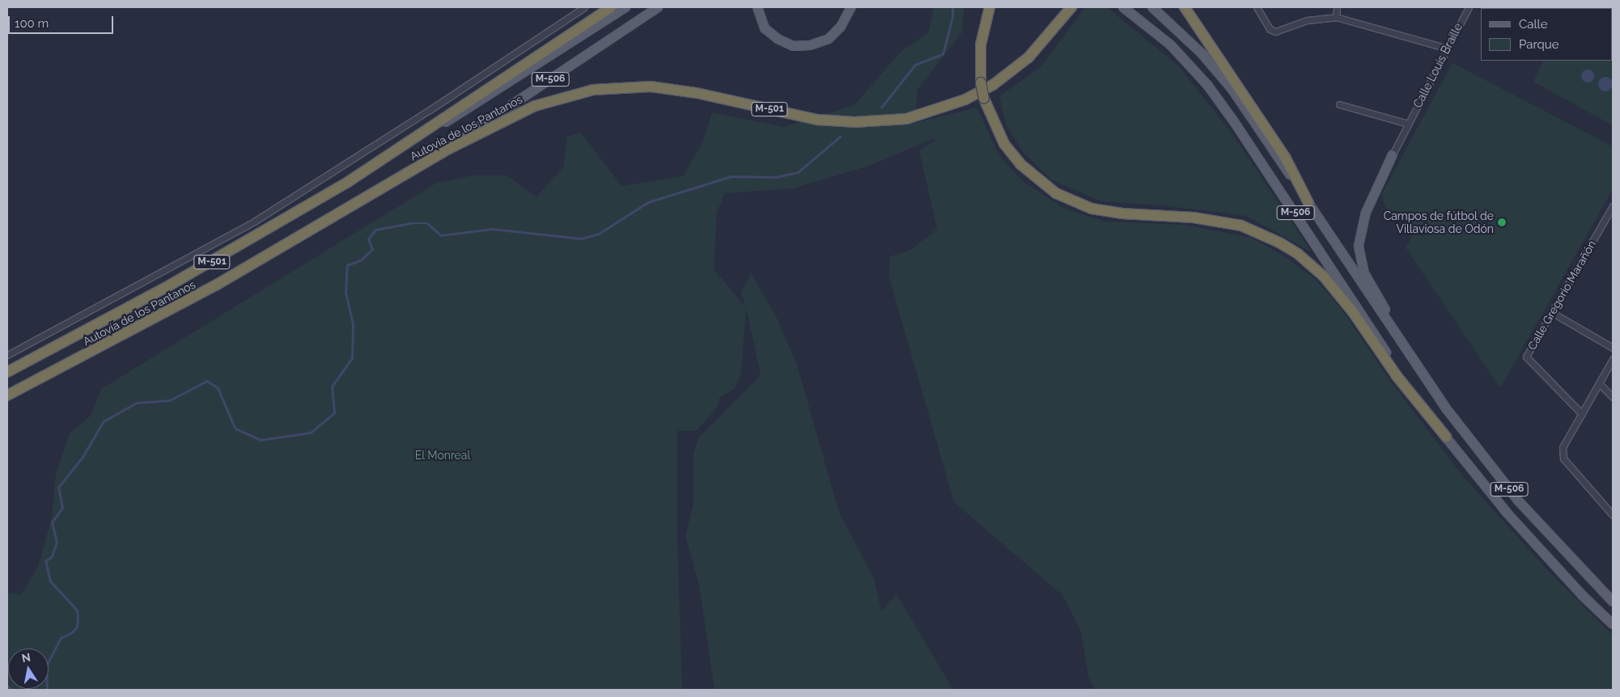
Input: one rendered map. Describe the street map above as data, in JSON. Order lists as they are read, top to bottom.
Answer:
{
  "streets": {
    "highway": ["M-501", "Autovía de los Pantanos"],
    "main road": ["M-506"],
    "street": ["Calle Louis Braille", "Calle Gregorio Marañón"]
  },
  "crossings": [
    ["M-506", "Autovía de los Pantanos"]
  ],
  "parks": ["El Monreal"],
  "places": ["Campos de fútbol de Villaviosa de Odón"],
  "legend": ["Calle", "Parque"],
  "scale_bar": "100 m",
  "north": "top"
}
